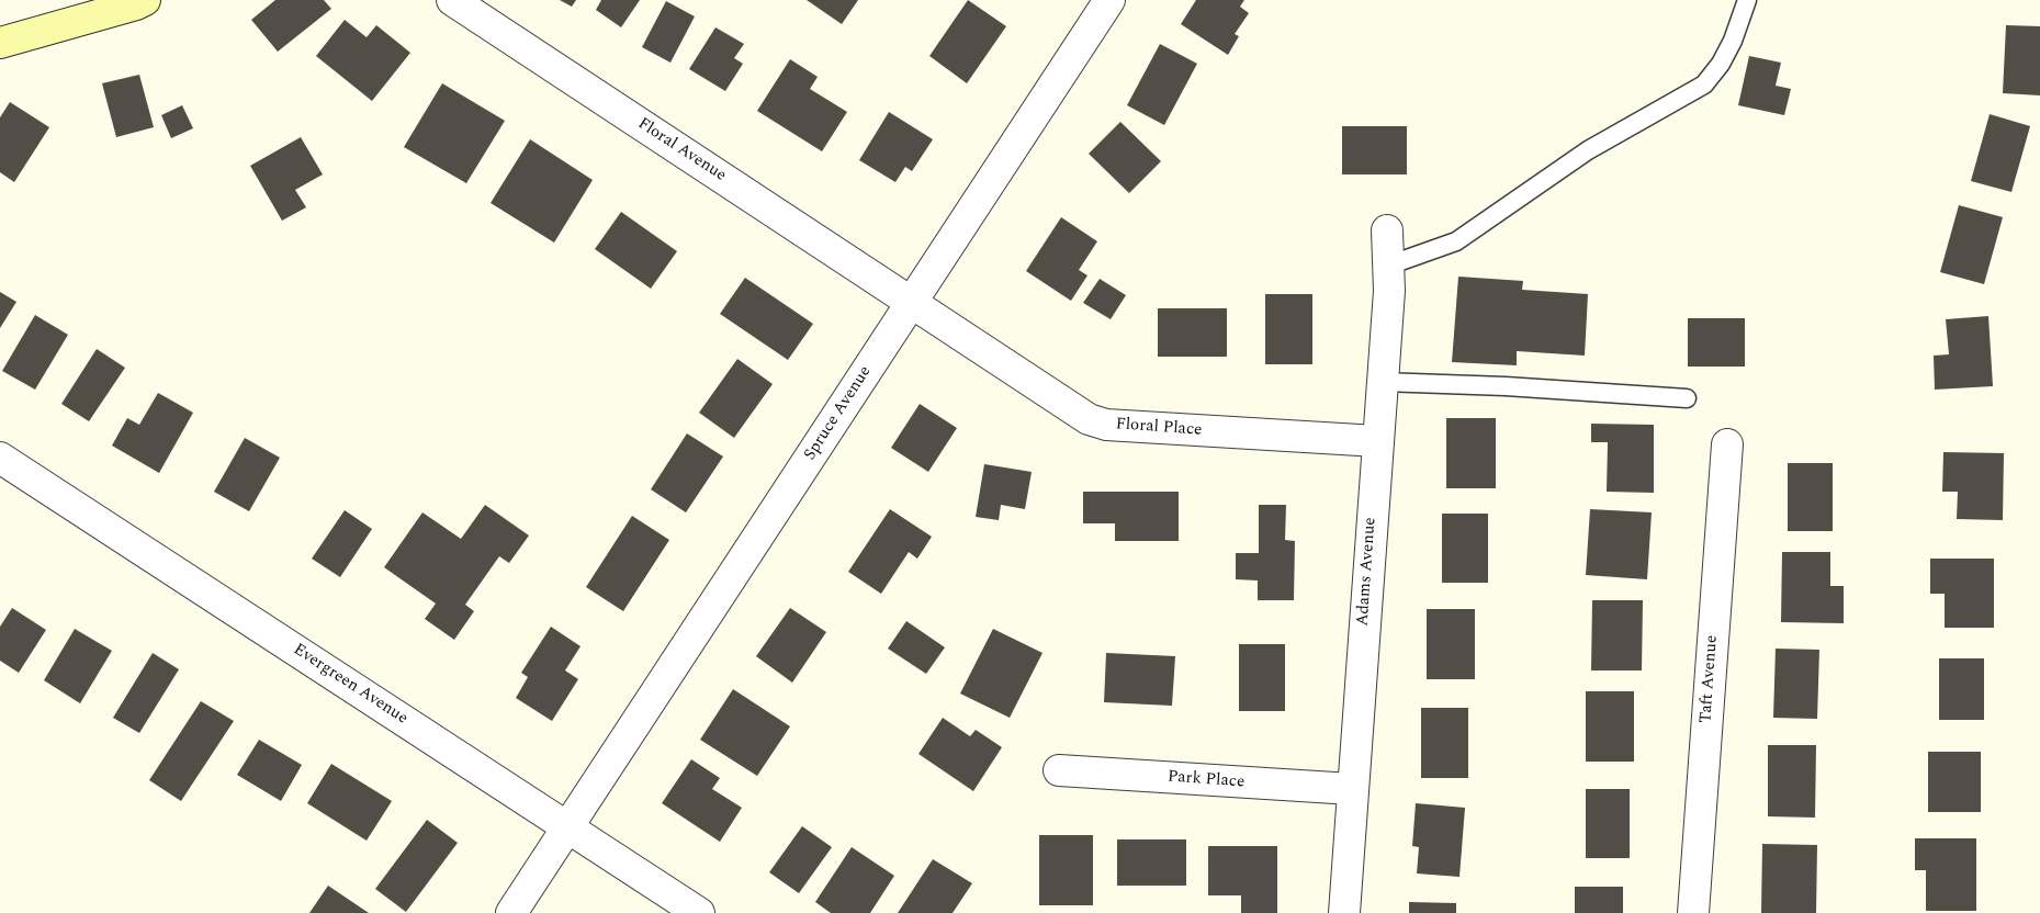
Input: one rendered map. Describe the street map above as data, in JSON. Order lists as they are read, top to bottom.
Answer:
{
  "streets": {
    "street": [
      "Floral Avenue",
      "Spruce Avenue",
      "Floral Place",
      "Adams Avenue",
      "Taft Avenue",
      "Evergreen Avenue",
      "Park Place"
    ]
  },
  "crossings": [
    ["Floral Avenue", "Spruce Avenue"],
    ["Floral Avenue", "Floral Place"],
    ["Spruce Avenue", "Floral Place"],
    ["Spruce Avenue", "Evergreen Avenue"],
    ["Floral Place", "Adams Avenue"],
    ["Adams Avenue", "Park Place"]
  ]
}
